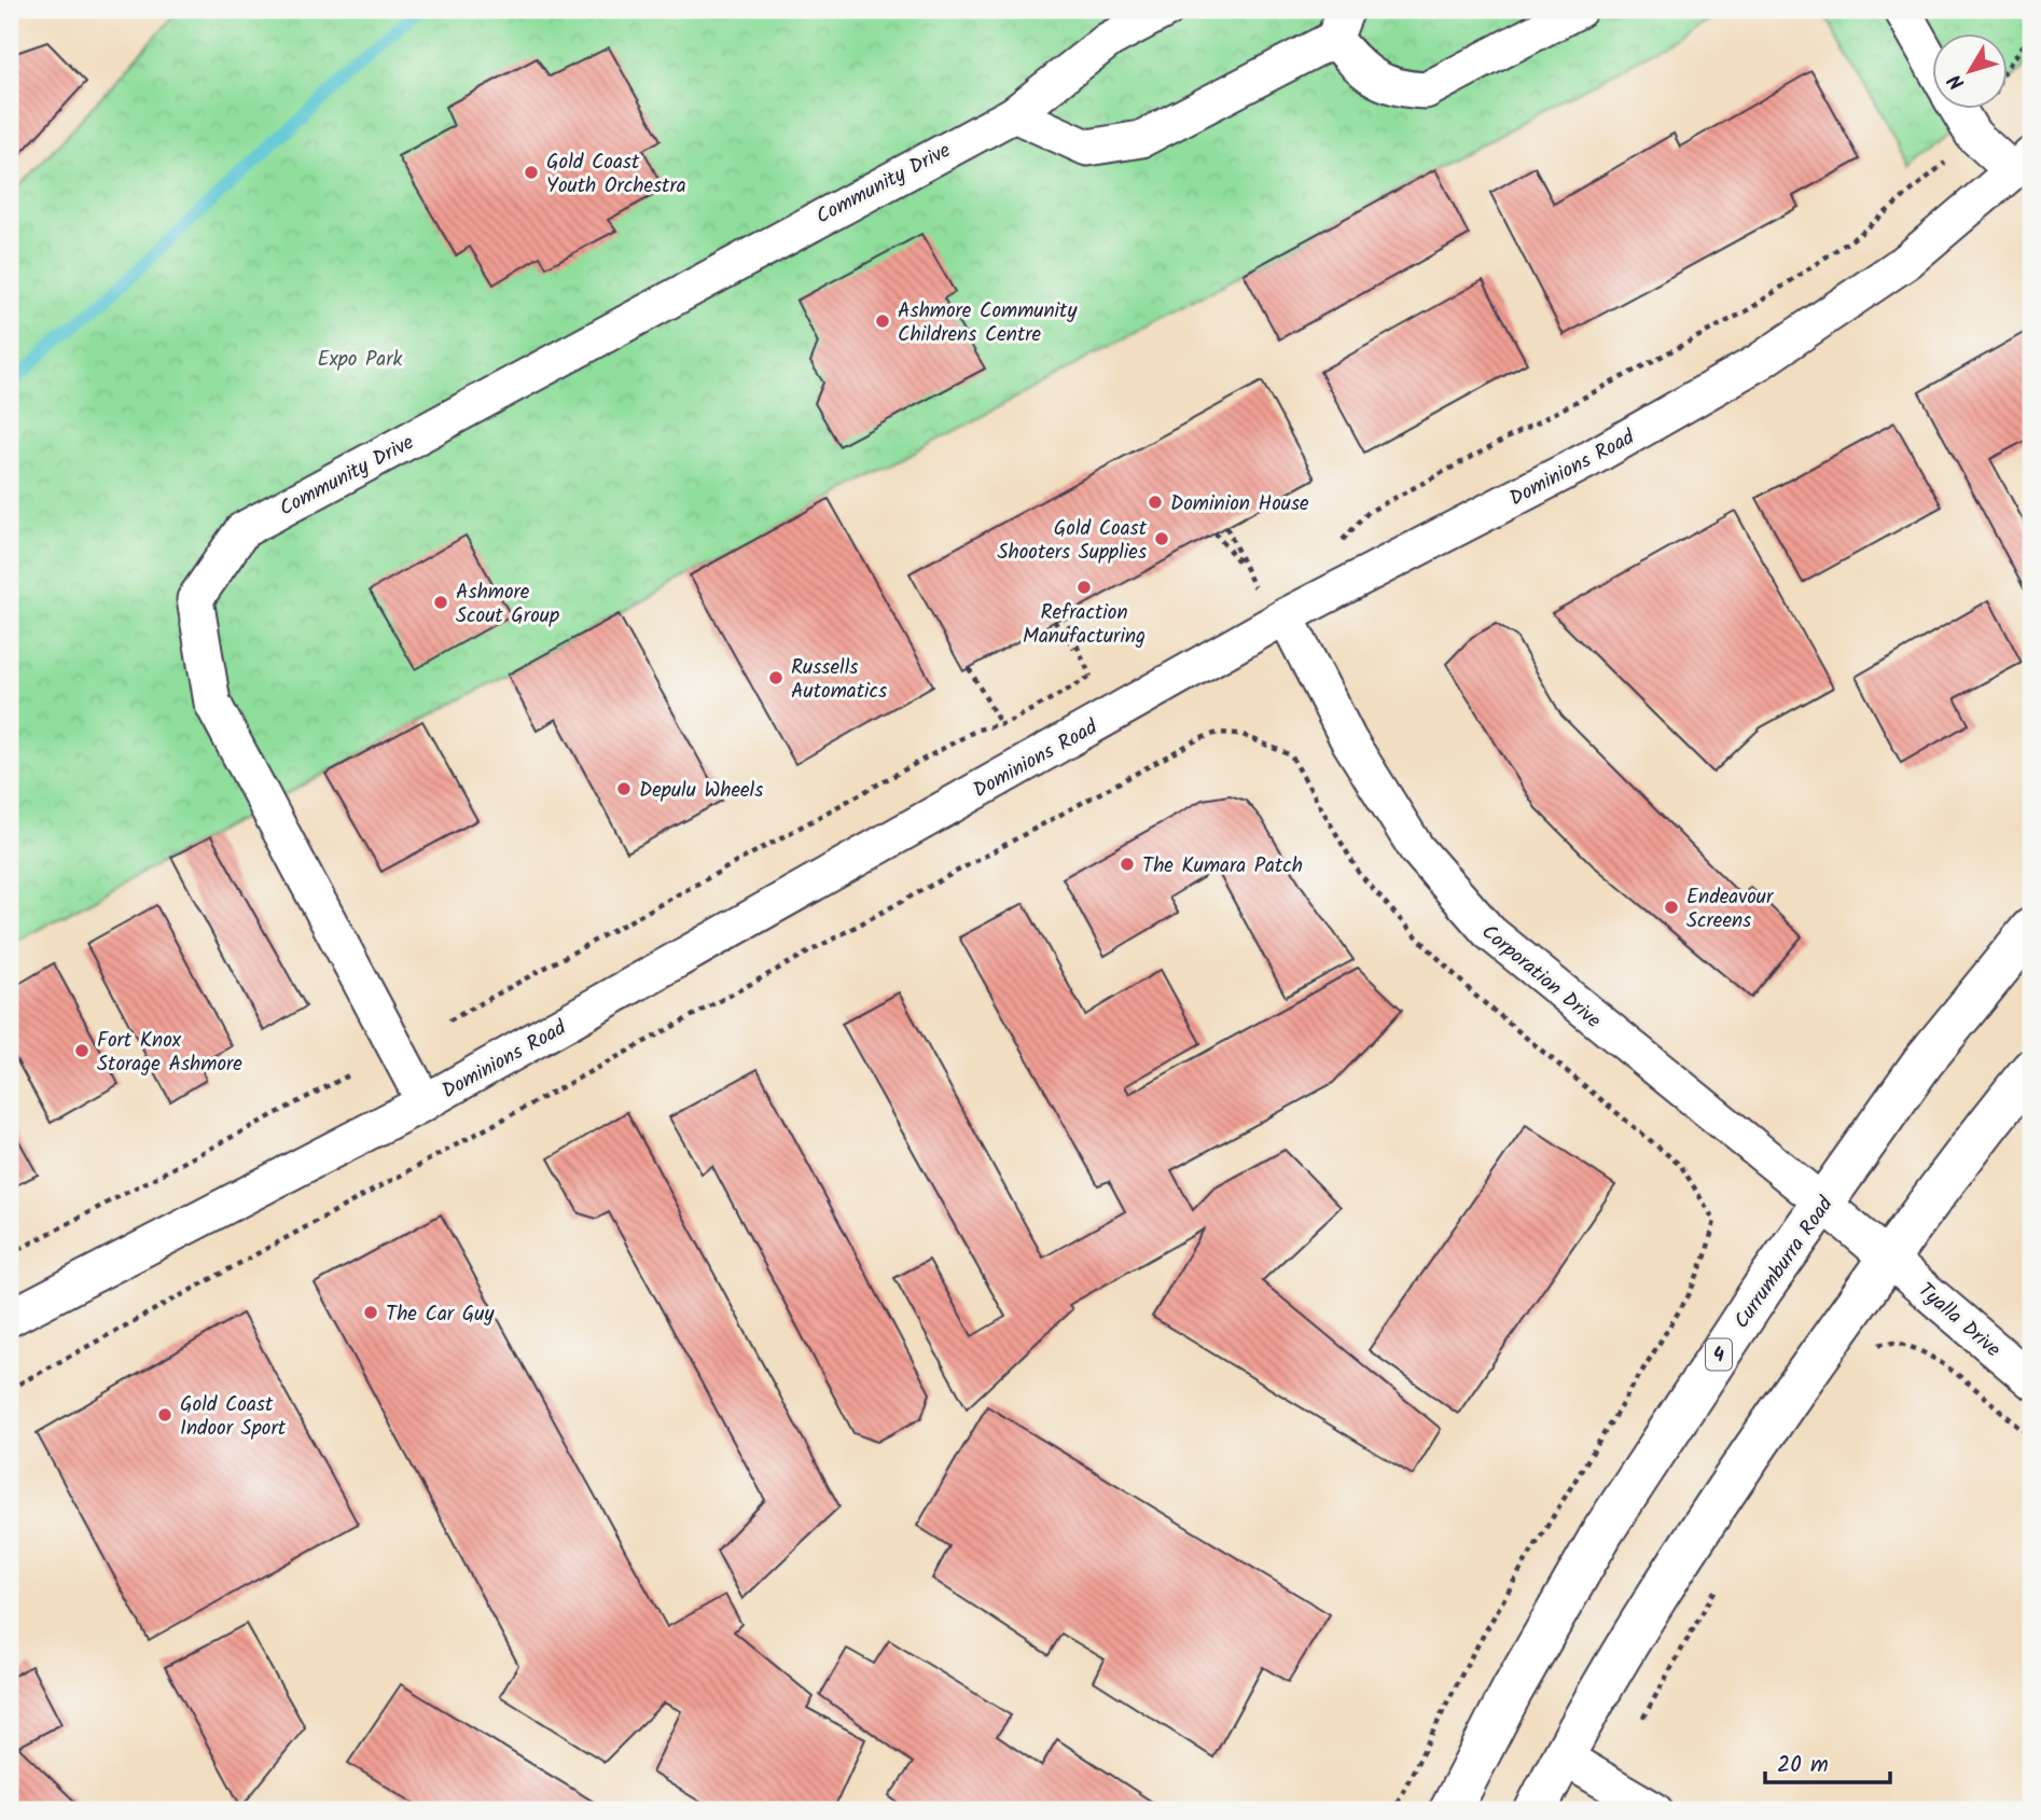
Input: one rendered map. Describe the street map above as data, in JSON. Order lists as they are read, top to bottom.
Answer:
{
  "streets": {
    "main road": ["Currumburra Road", "4"],
    "street": [
      "Community Drive",
      "Dominions Road",
      "Corporation Drive",
      "Tyalla Drive"
    ]
  },
  "crossings": [
    ["Community Drive", "Dominions Road"],
    ["Dominions Road", "Corporation Drive"],
    ["Corporation Drive", "Currumburra Road"],
    ["Corporation Drive", "Tyalla Drive"]
  ],
  "parks": ["Expo Park"],
  "places": [
    "Gold Coast Youth Orchestra",
    "Ashmore Community Childrens Centre",
    "Dominion House",
    "Gold Coast Shooters Supplies",
    "Refraction Manufacturing",
    "Ashmore Scout Group",
    "Russells Automatics",
    "Depulu Wheels",
    "The Kumara Patch",
    "Endeavour Screens",
    "Fort Knox Storage Ashmore",
    "The Car Guy",
    "Gold Coast Indoor Sport"
  ],
  "scale_bar": "20 m",
  "north": "bottom left"
}
